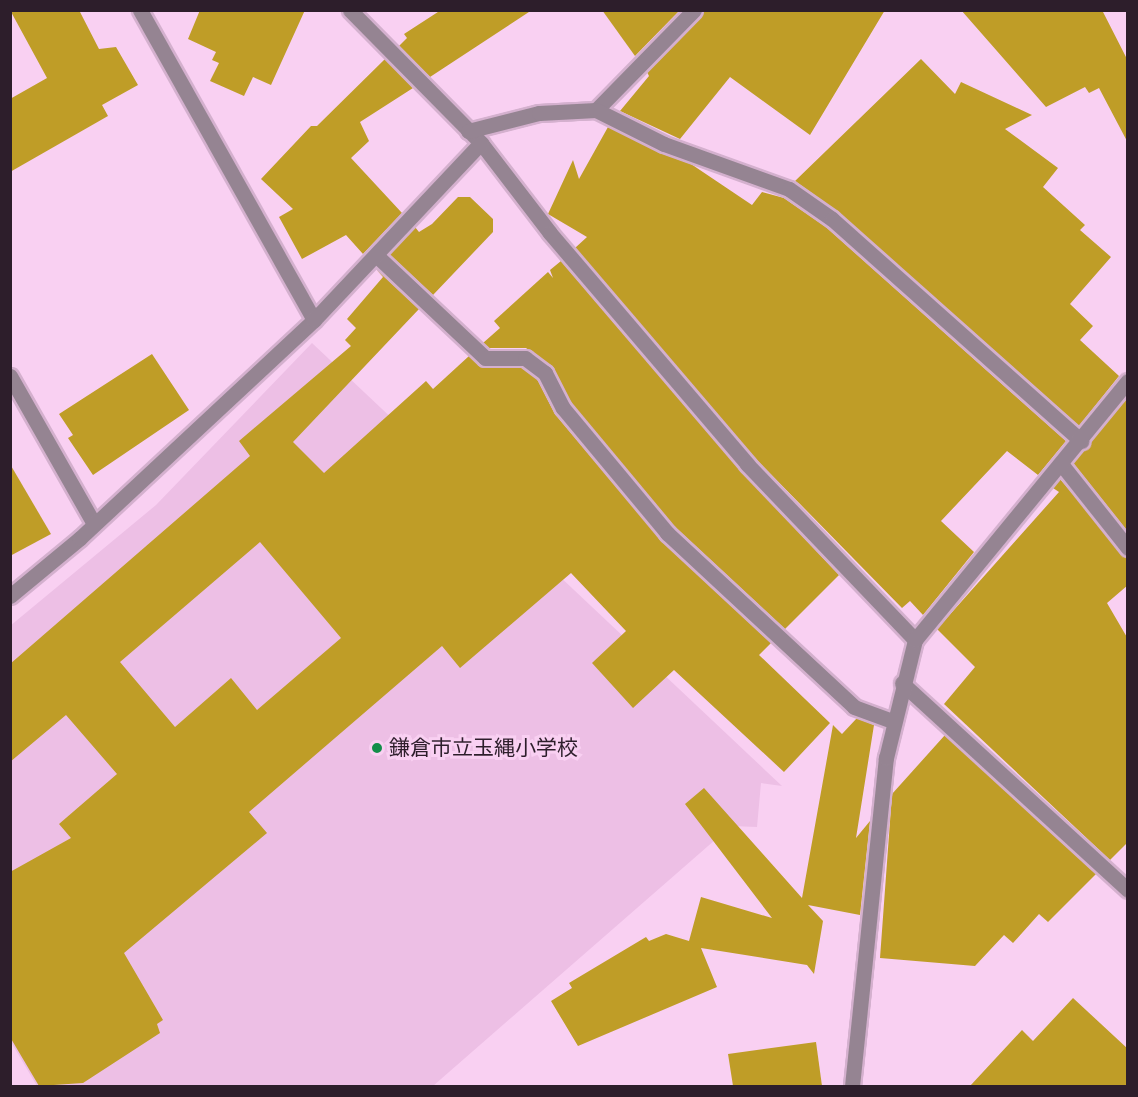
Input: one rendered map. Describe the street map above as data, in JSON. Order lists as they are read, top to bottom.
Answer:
{
  "places": ["鎌倉市立玉縄小学校"]
}
